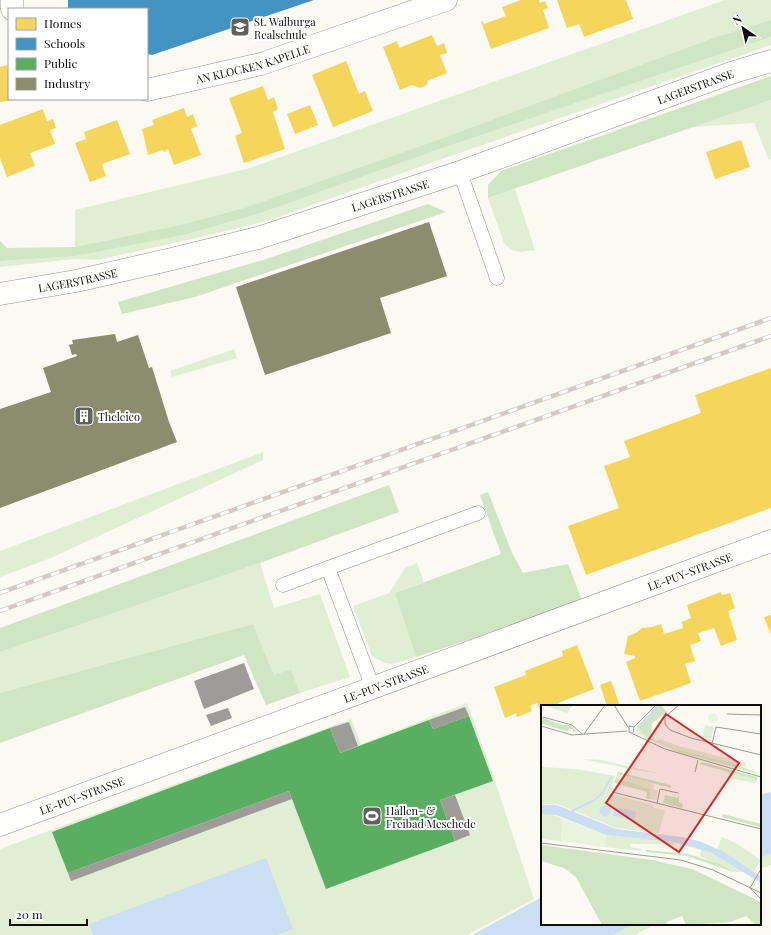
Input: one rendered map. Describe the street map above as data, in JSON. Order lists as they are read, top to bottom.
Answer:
{
  "streets": {
    "street": ["AN KLOCKEN KAPELLE", "LAGERSTRASSE", "LE-PUY-STRASSE"]
  },
  "places": {
    "school or university": ["St. Walburga Realschule"],
    "building": ["Theleico"],
    "sports": ["Hallen- & Freibad Meschede"]
  },
  "legend": [
    "Homes",
    "Schools",
    "Public",
    "Industry"
  ],
  "scale_bar": "20 m",
  "north": "top left"
}
